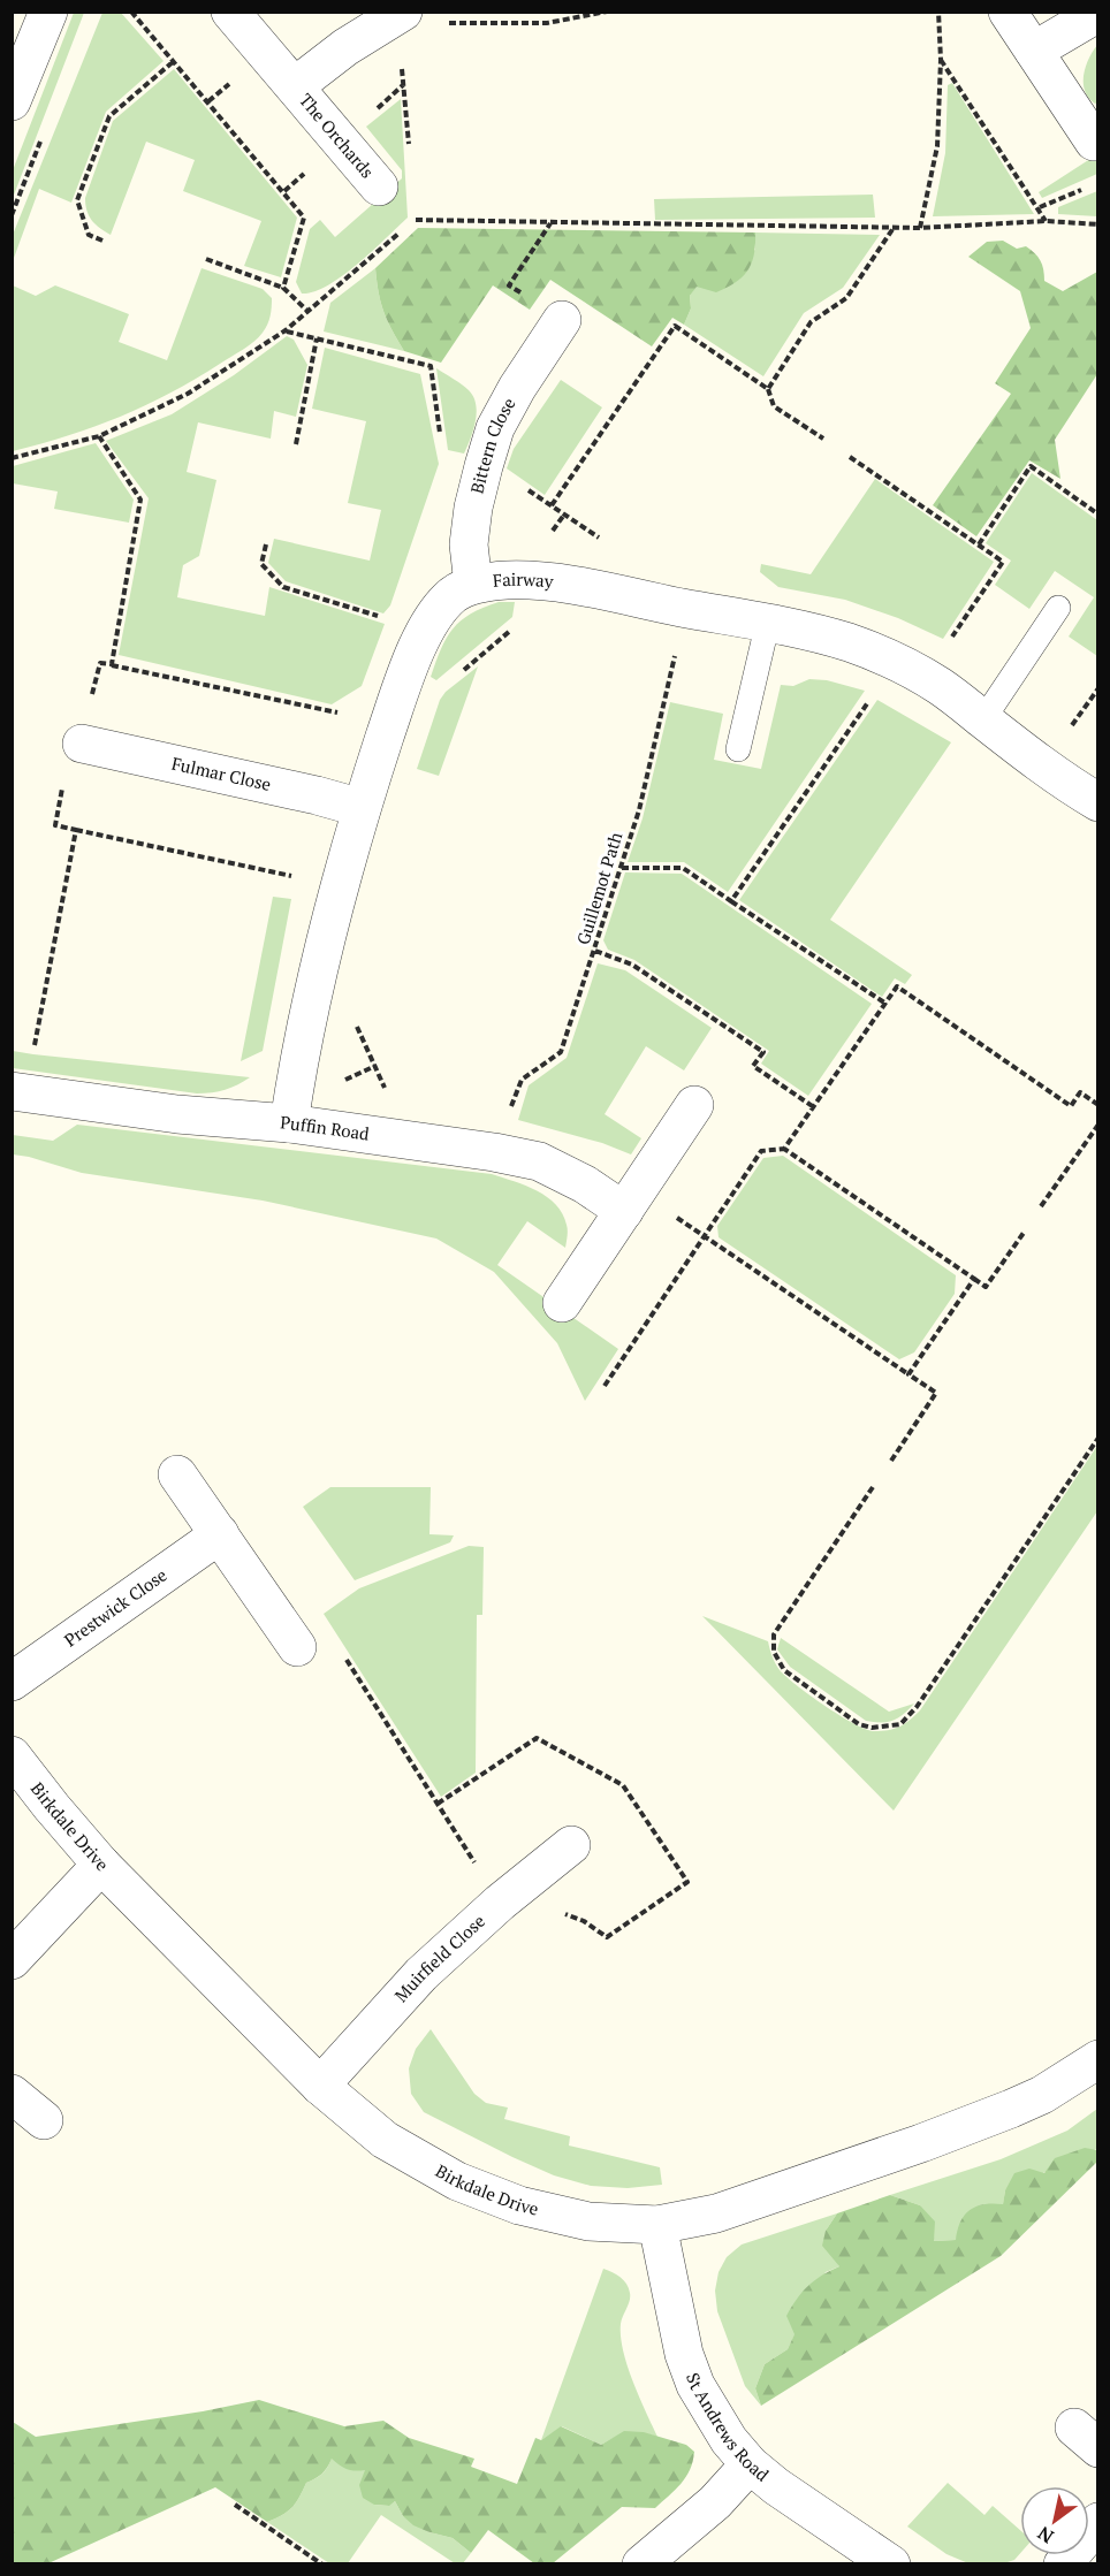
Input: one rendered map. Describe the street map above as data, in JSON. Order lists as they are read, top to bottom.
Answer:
{
  "streets": {
    "street": [
      "The Orchards",
      "Bittern Close",
      "Fairway",
      "Fulmar Close",
      "Puffin Road",
      "Prestwick Close",
      "Birkdale Drive",
      "Muirfield Close",
      "St Andrews Road"
    ],
    "path": ["Guillemot Path"]
  },
  "crossings": [
    ["Bittern Close", "Fairway"],
    ["Fairway", "Fulmar Close"],
    ["Fairway", "Guillemot Path"],
    ["Fairway", "Puffin Road"],
    ["Guillemot Path", "Puffin Road"],
    ["Birkdale Drive", "Muirfield Close"],
    ["Birkdale Drive", "St Andrews Road"]
  ],
  "north": "bottom left"
}
